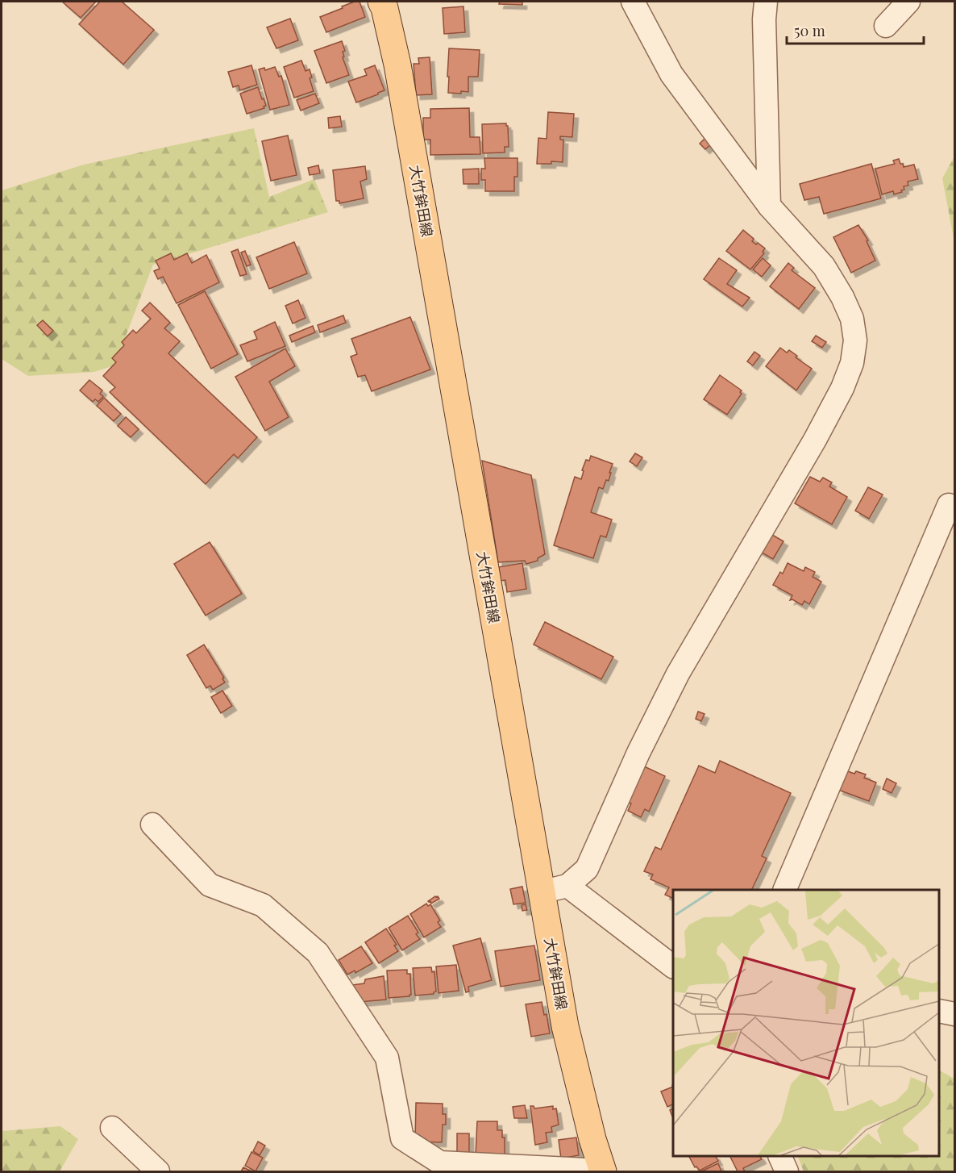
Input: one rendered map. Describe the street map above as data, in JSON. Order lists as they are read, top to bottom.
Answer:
{
  "streets": {
    "main road": ["大竹鉾田線"]
  },
  "scale_bar": "50 m"
}
